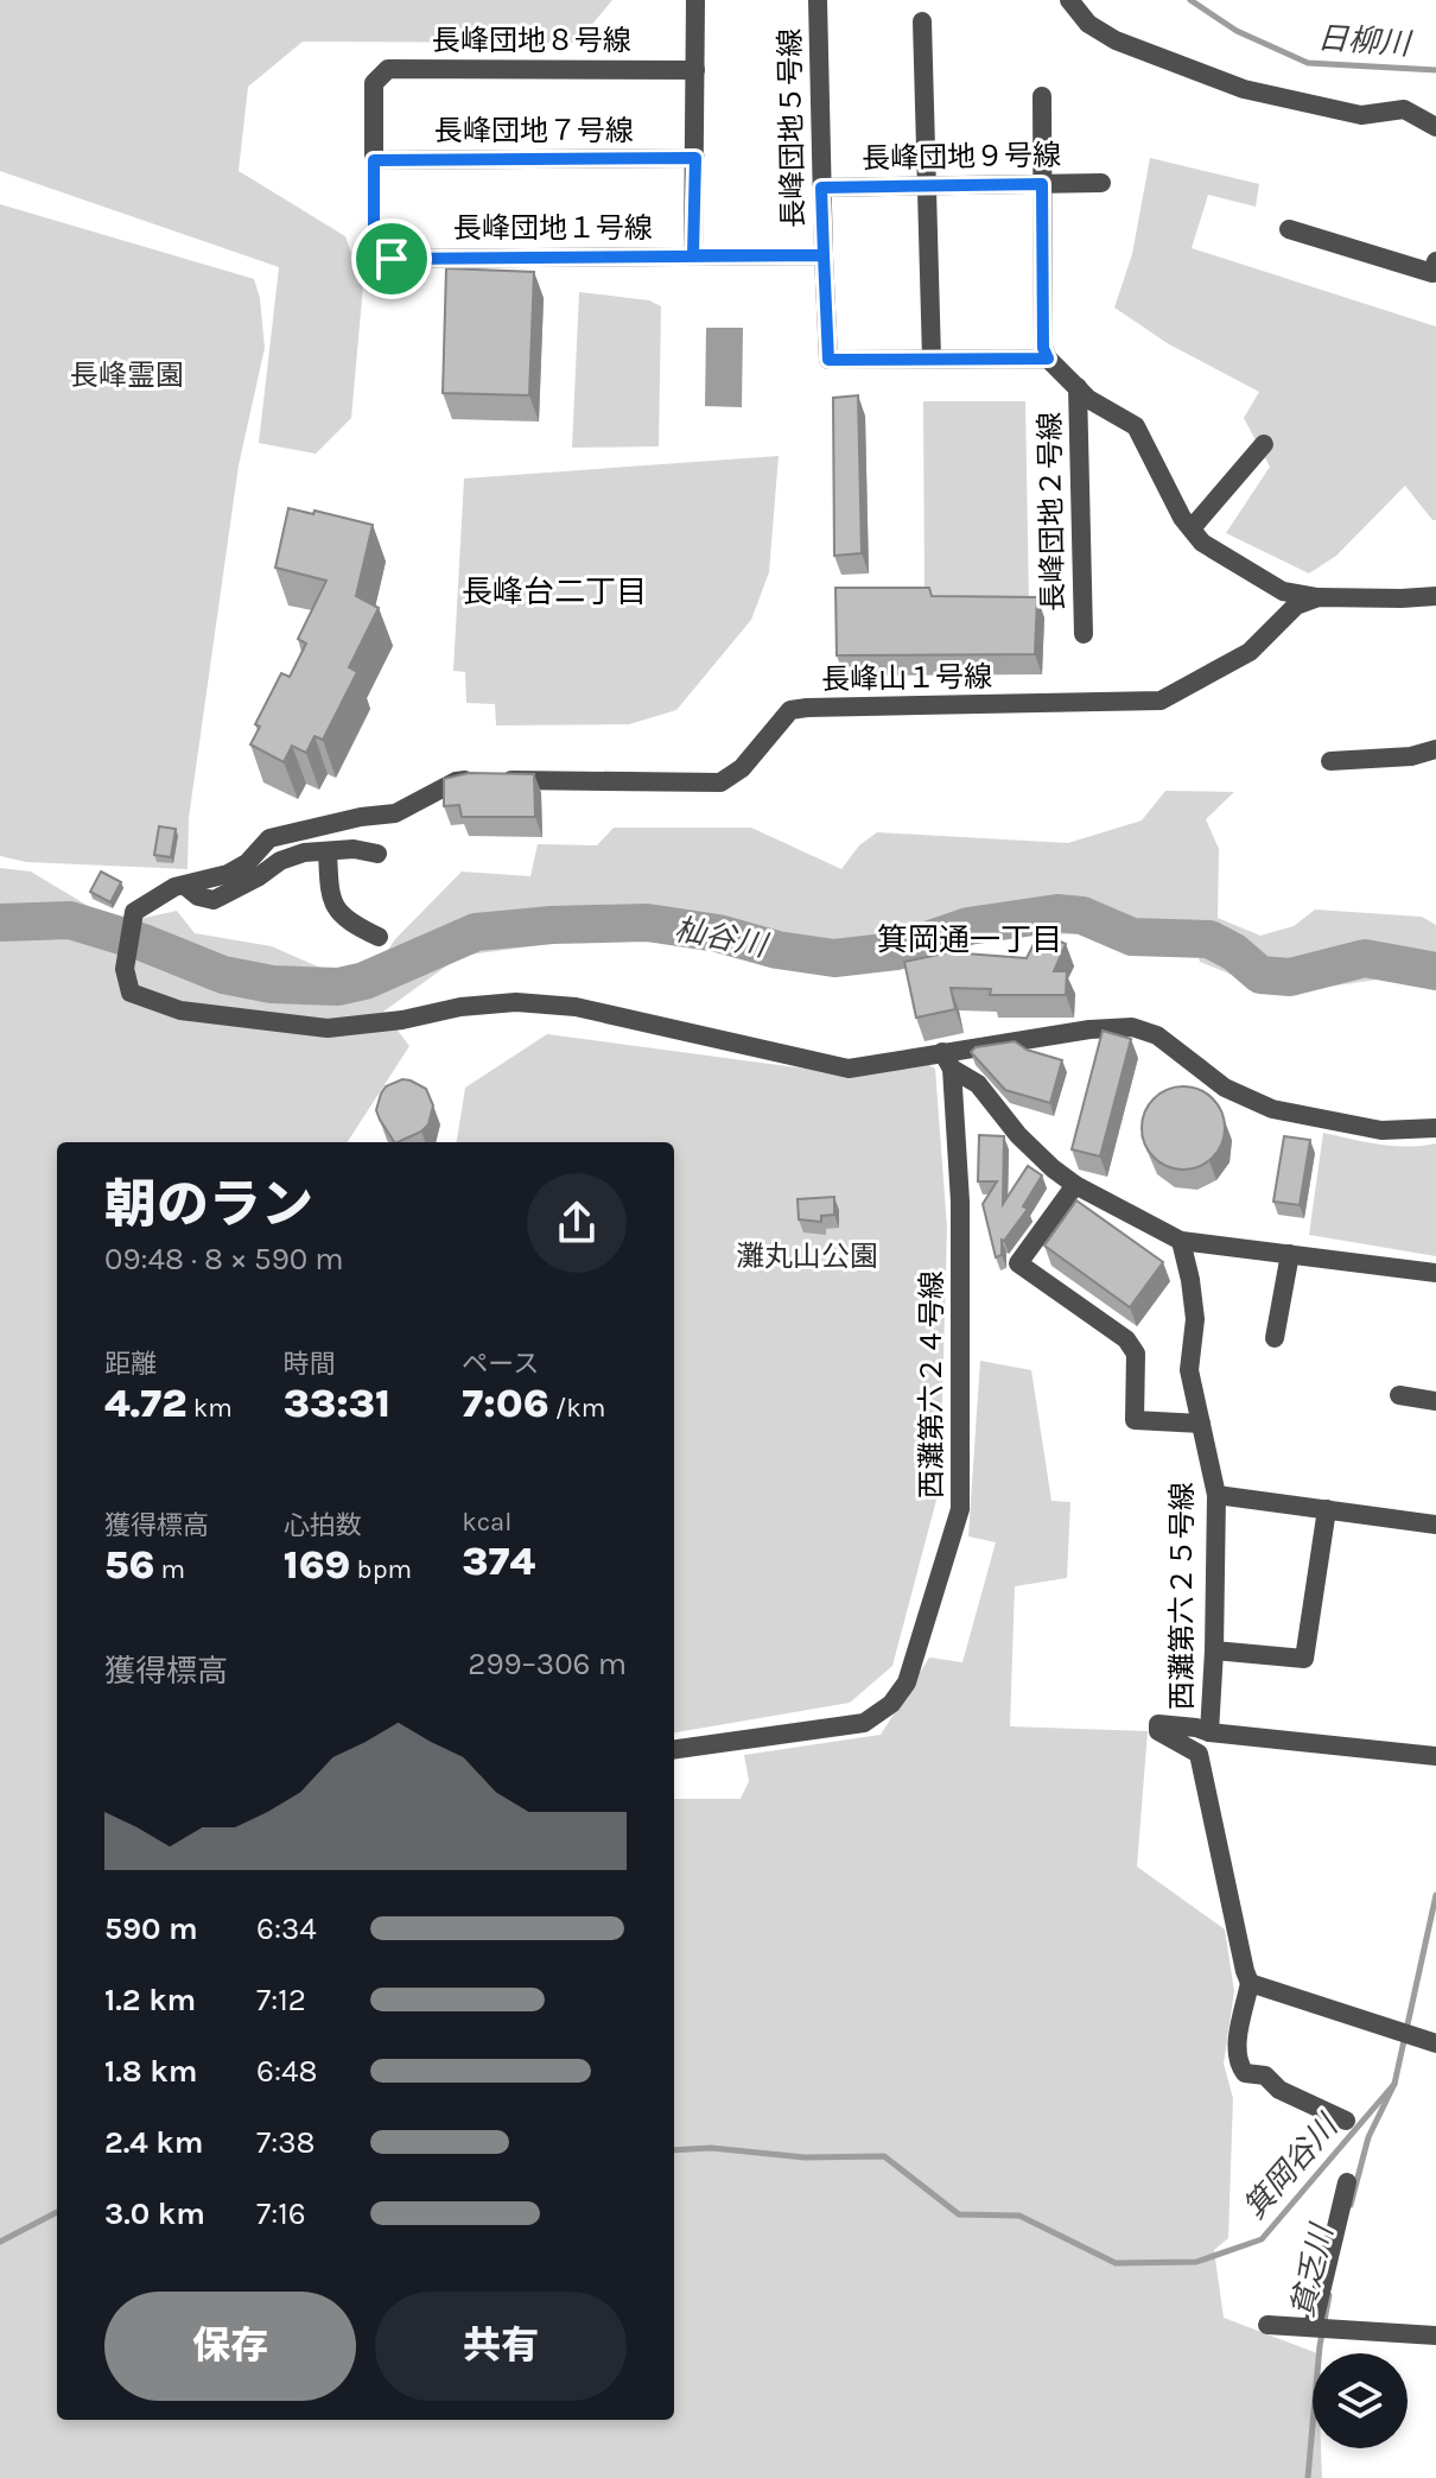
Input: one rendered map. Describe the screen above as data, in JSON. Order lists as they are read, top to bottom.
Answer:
{
  "streets": {
    "street": [
      "長峰団地８号線",
      "長峰団地５号線",
      "長峰団地７号線",
      "長峰団地９号線",
      "長峰団地１号線",
      "長峰団地２号線",
      "長峰山１号線",
      "西灘第六２４号線",
      "西灘第六２５号線"
    ]
  },
  "crossings": [
    ["長峰団地８号線", "長峰団地１号線"],
    ["長峰団地５号線", "長峰団地９号線"],
    ["長峰団地５号線", "長峰団地１号線"],
    ["長峰団地７号線", "長峰団地１号線"],
    ["長峰山１号線", "西灘第六２４号線"]
  ],
  "districts": ["長峰台二丁目", "箕岡通一丁目"],
  "water": [
    "日柳川",
    "杣谷川",
    "箕岡谷川",
    "貧乏川"
  ],
  "parks": ["長峰霊園", "灘丸山公園"],
  "page": {
    "heading": ["朝のラン", "09:48 · 8 × 590 m"],
    "stats": [
      ["距離", "4.72 km"],
      ["時間", "33:31"],
      ["ペース", "7:06 /km"],
      ["獲得標高", "56 m"],
      ["心拍数", "169 bpm"],
      ["kcal", "374"]
    ],
    "chart": ["獲得標高", "299–306 m"],
    "list": [
      {
        "name": "590 m",
        "note": "6:34"
      },
      {
        "name": "1.2 km",
        "note": "7:12"
      },
      {
        "name": "1.8 km",
        "note": "6:48"
      },
      {
        "name": "2.4 km",
        "note": "7:38"
      },
      {
        "name": "3.0 km",
        "note": "7:16"
      }
    ],
    "buttons": ["保存", "共有"]
  }
}
